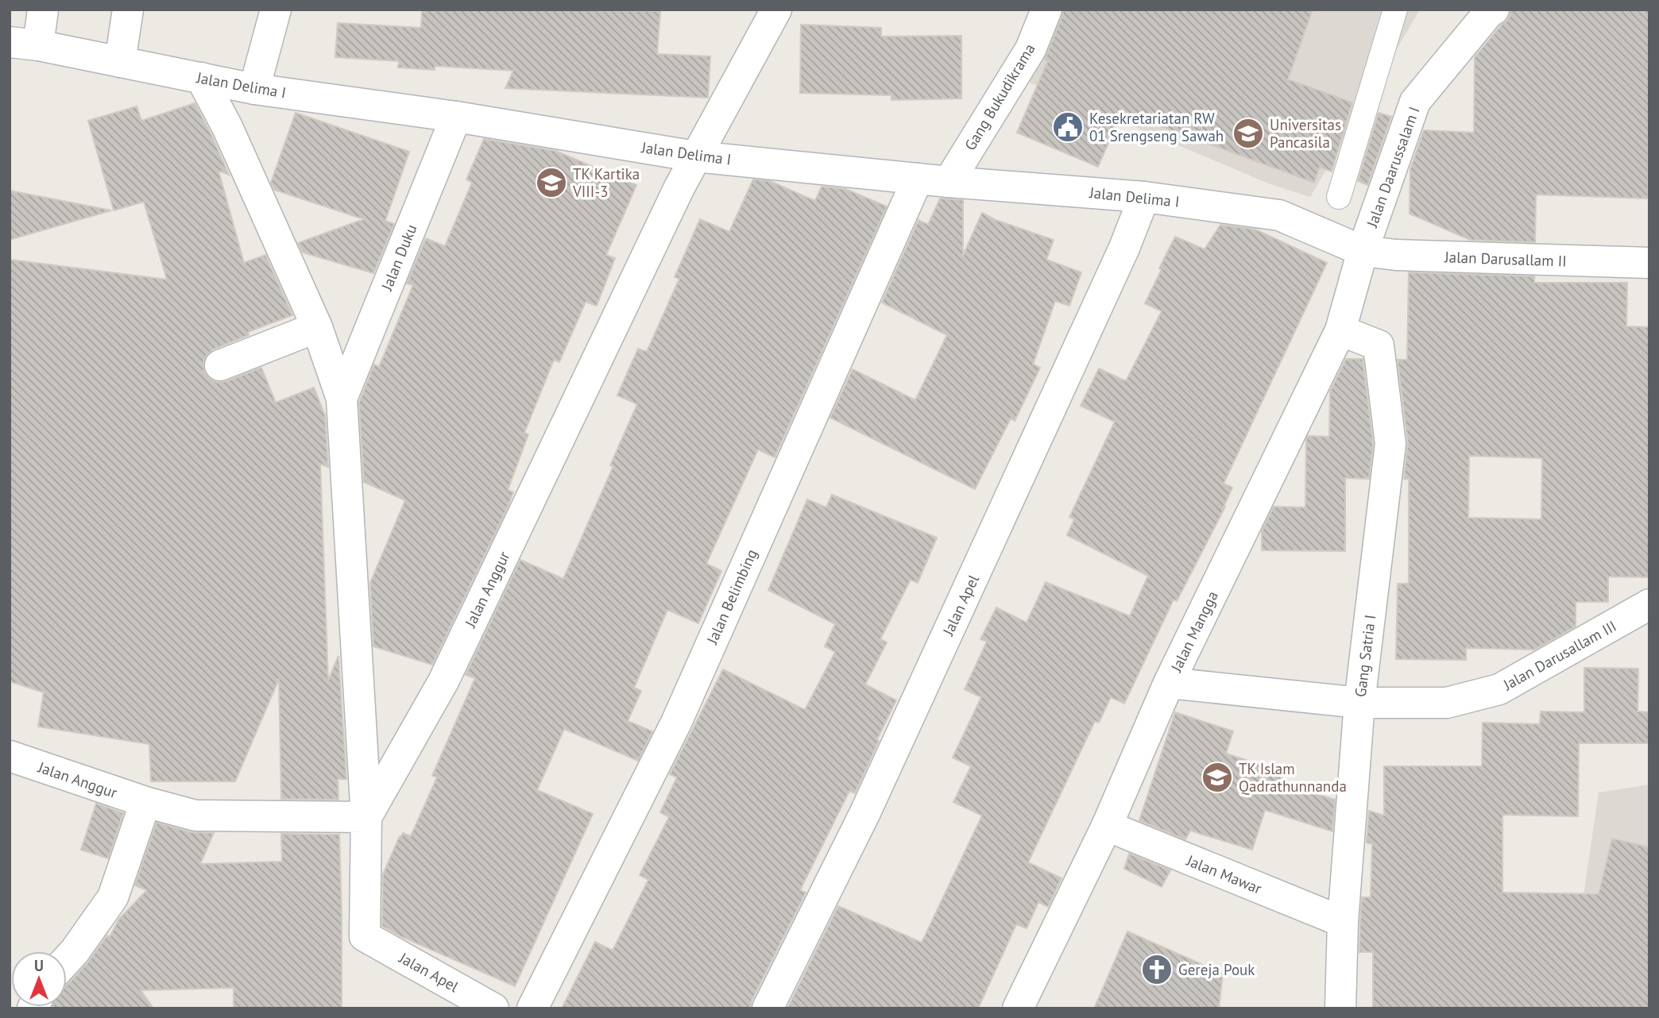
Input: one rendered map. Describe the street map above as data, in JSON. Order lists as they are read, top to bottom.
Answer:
{
  "streets": {
    "street": [
      "Jalan Delima I",
      "Gang Bukudikrama",
      "Jalan Daarussalam I",
      "Jalan Duku",
      "Jalan Darusallam II",
      "Jalan Anggur",
      "Jalan Belimbing",
      "Jalan Apel",
      "Jalan Mangga",
      "Jalan Darusallam III",
      "Gang Satria I",
      "Jalan Mawar"
    ]
  },
  "crossings": [
    ["Jalan Delima I", "Gang Bukudikrama"],
    ["Jalan Delima I", "Jalan Daarussalam I"],
    ["Jalan Delima I", "Jalan Duku"],
    ["Jalan Delima I", "Jalan Darusallam II"],
    ["Jalan Delima I", "Jalan Anggur"],
    ["Jalan Delima I", "Jalan Belimbing"],
    ["Jalan Delima I", "Jalan Apel"],
    ["Jalan Delima I", "Jalan Mangga"],
    ["Jalan Daarussalam I", "Jalan Darusallam II"],
    ["Jalan Daarussalam I", "Jalan Mangga"],
    ["Jalan Darusallam II", "Jalan Mangga"],
    ["Jalan Anggur", "Jalan Apel"],
    ["Jalan Mangga", "Jalan Darusallam III"],
    ["Jalan Mangga", "Gang Satria I"],
    ["Jalan Mangga", "Jalan Mawar"],
    ["Jalan Darusallam III", "Gang Satria I"],
    ["Gang Satria I", "Jalan Mawar"]
  ],
  "places": {
    "public building": ["Kesekretariatan RW 01 Srengseng Sawah"],
    "school or university": ["Universitas Pancasila", "TK Kartika VIII-3", "TK Islam Qadrathunnanda"],
    "church": ["Gereja Pouk"]
  },
  "north": "top"
}
